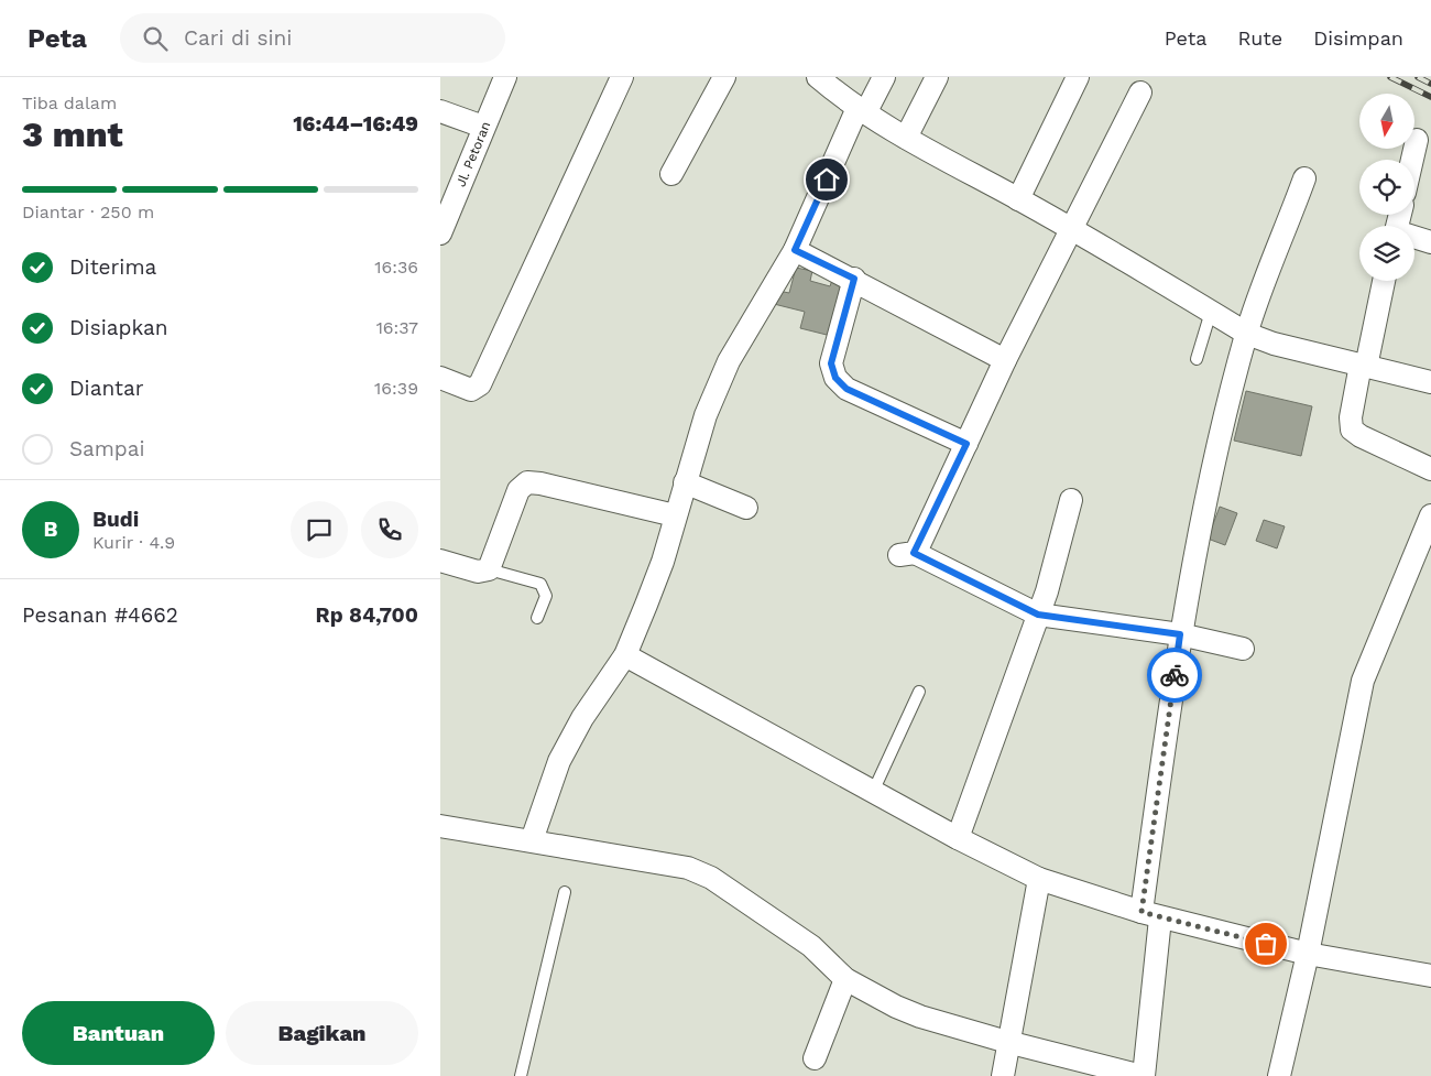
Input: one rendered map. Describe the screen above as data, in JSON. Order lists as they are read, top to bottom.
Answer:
{
  "streets": {
    "street": ["Jl. Petoran"]
  },
  "north": "bottom",
  "page": {
    "header": "Peta",
    "search": "Cari di sini",
    "nav": ["Peta", "Rute", "Disimpan"],
    "heading": ["3 mnt", "Tiba dalam", "16:44–16:49"],
    "panel": [
      "Budi",
      "Kurir · 4.9",
      "Pesanan #4662",
      "Rp 84,700"
    ],
    "bar": "Diantar · 250 m",
    "list": [
      ["Diterima", "16:36"],
      ["Disiapkan", "16:37"],
      ["Diantar", "16:39"],
      "Sampai"
    ],
    "round": "B",
    "buttons": ["Bantuan", "Bagikan"]
  }
}
